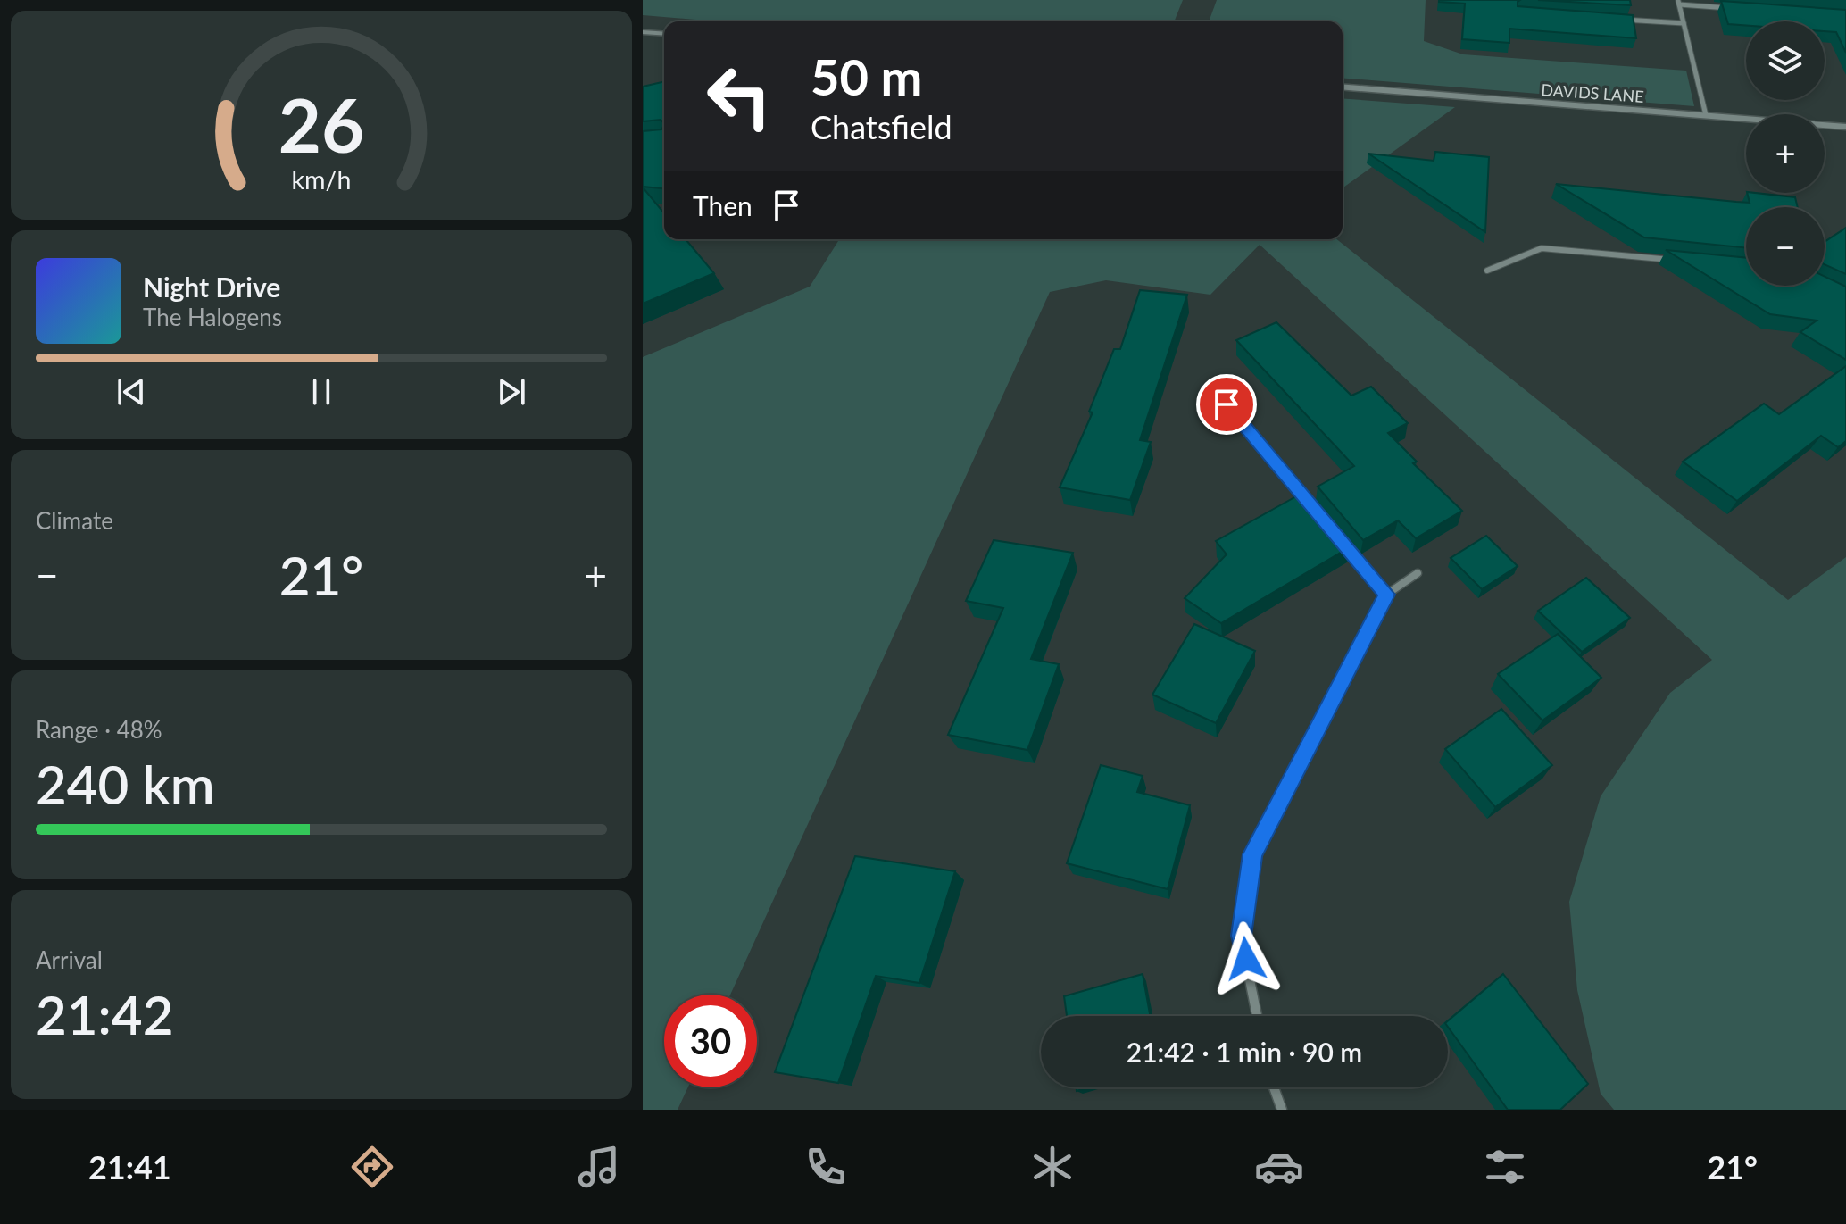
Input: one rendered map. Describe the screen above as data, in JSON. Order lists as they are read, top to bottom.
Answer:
{
  "streets": {
    "street": ["DAVIDS LANE"]
  },
  "page": {
    "map_buttons": ["+", "−"],
    "turn": ["50 m", "Chatsfield"],
    "then": "Then",
    "song": ["Night Drive", "The Halogens"],
    "tile": [
      "Climate",
      ["Range · 48%", "240 km"],
      ["Arrival", "21:42"]
    ],
    "heat": ["−", "21°", "+"],
    "limit": "30",
    "trip": "21:42 · 1 min · 90 m",
    "tabs": ["21:41", "21°"],
    "gauge": ["26", "km/h"]
  }
}
